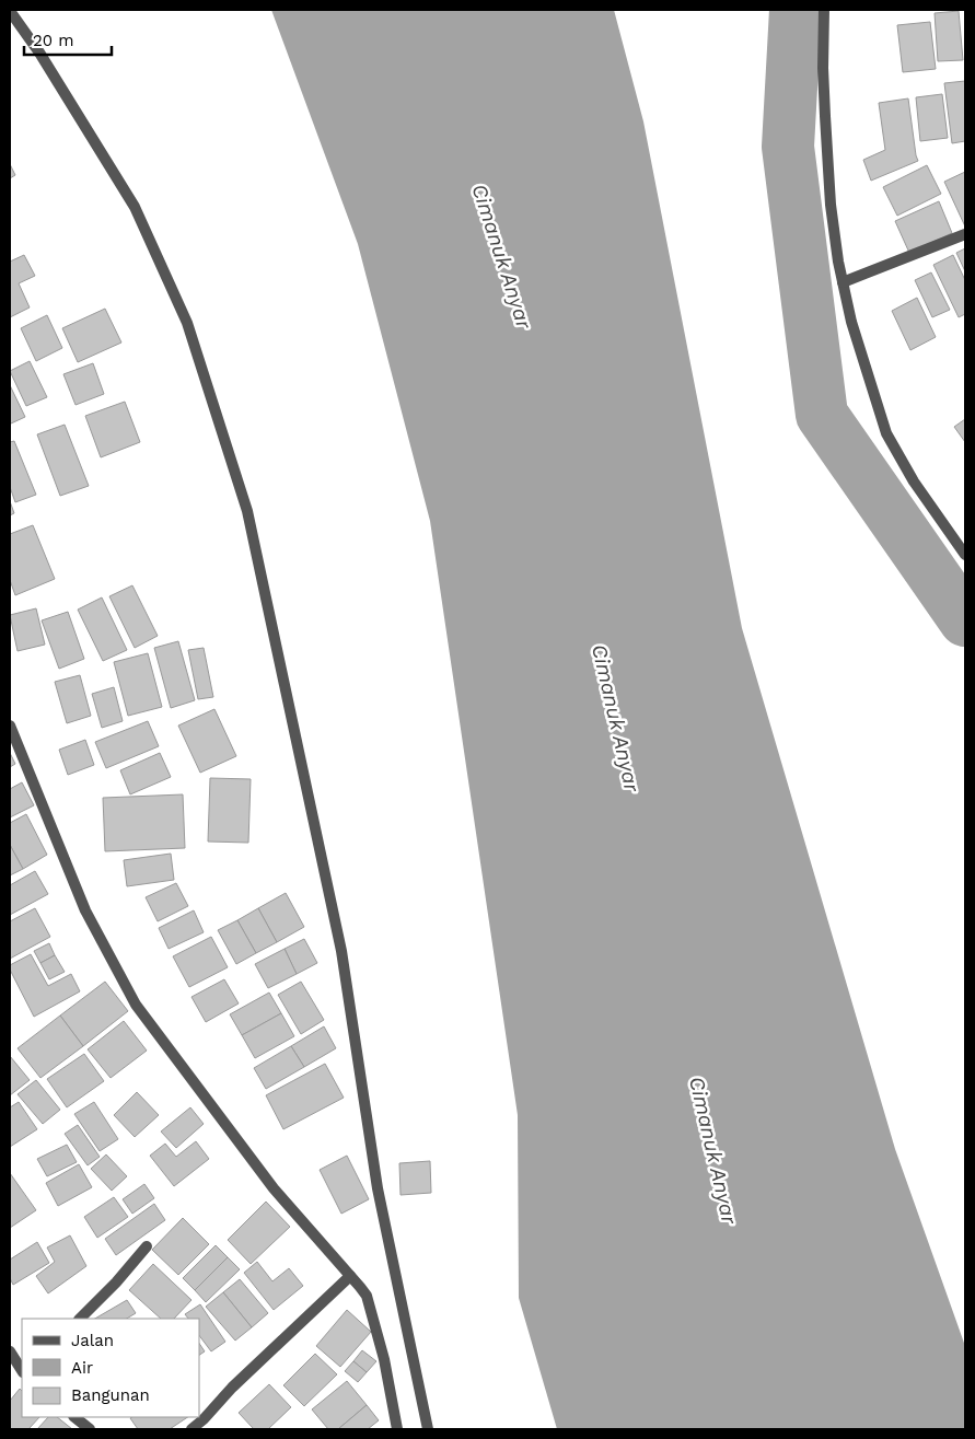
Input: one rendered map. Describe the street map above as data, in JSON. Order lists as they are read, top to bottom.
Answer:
{
  "water": ["Cimanuk Anyar"],
  "legend": ["Jalan", "Air", "Bangunan"],
  "scale_bar": "20 m"
}
